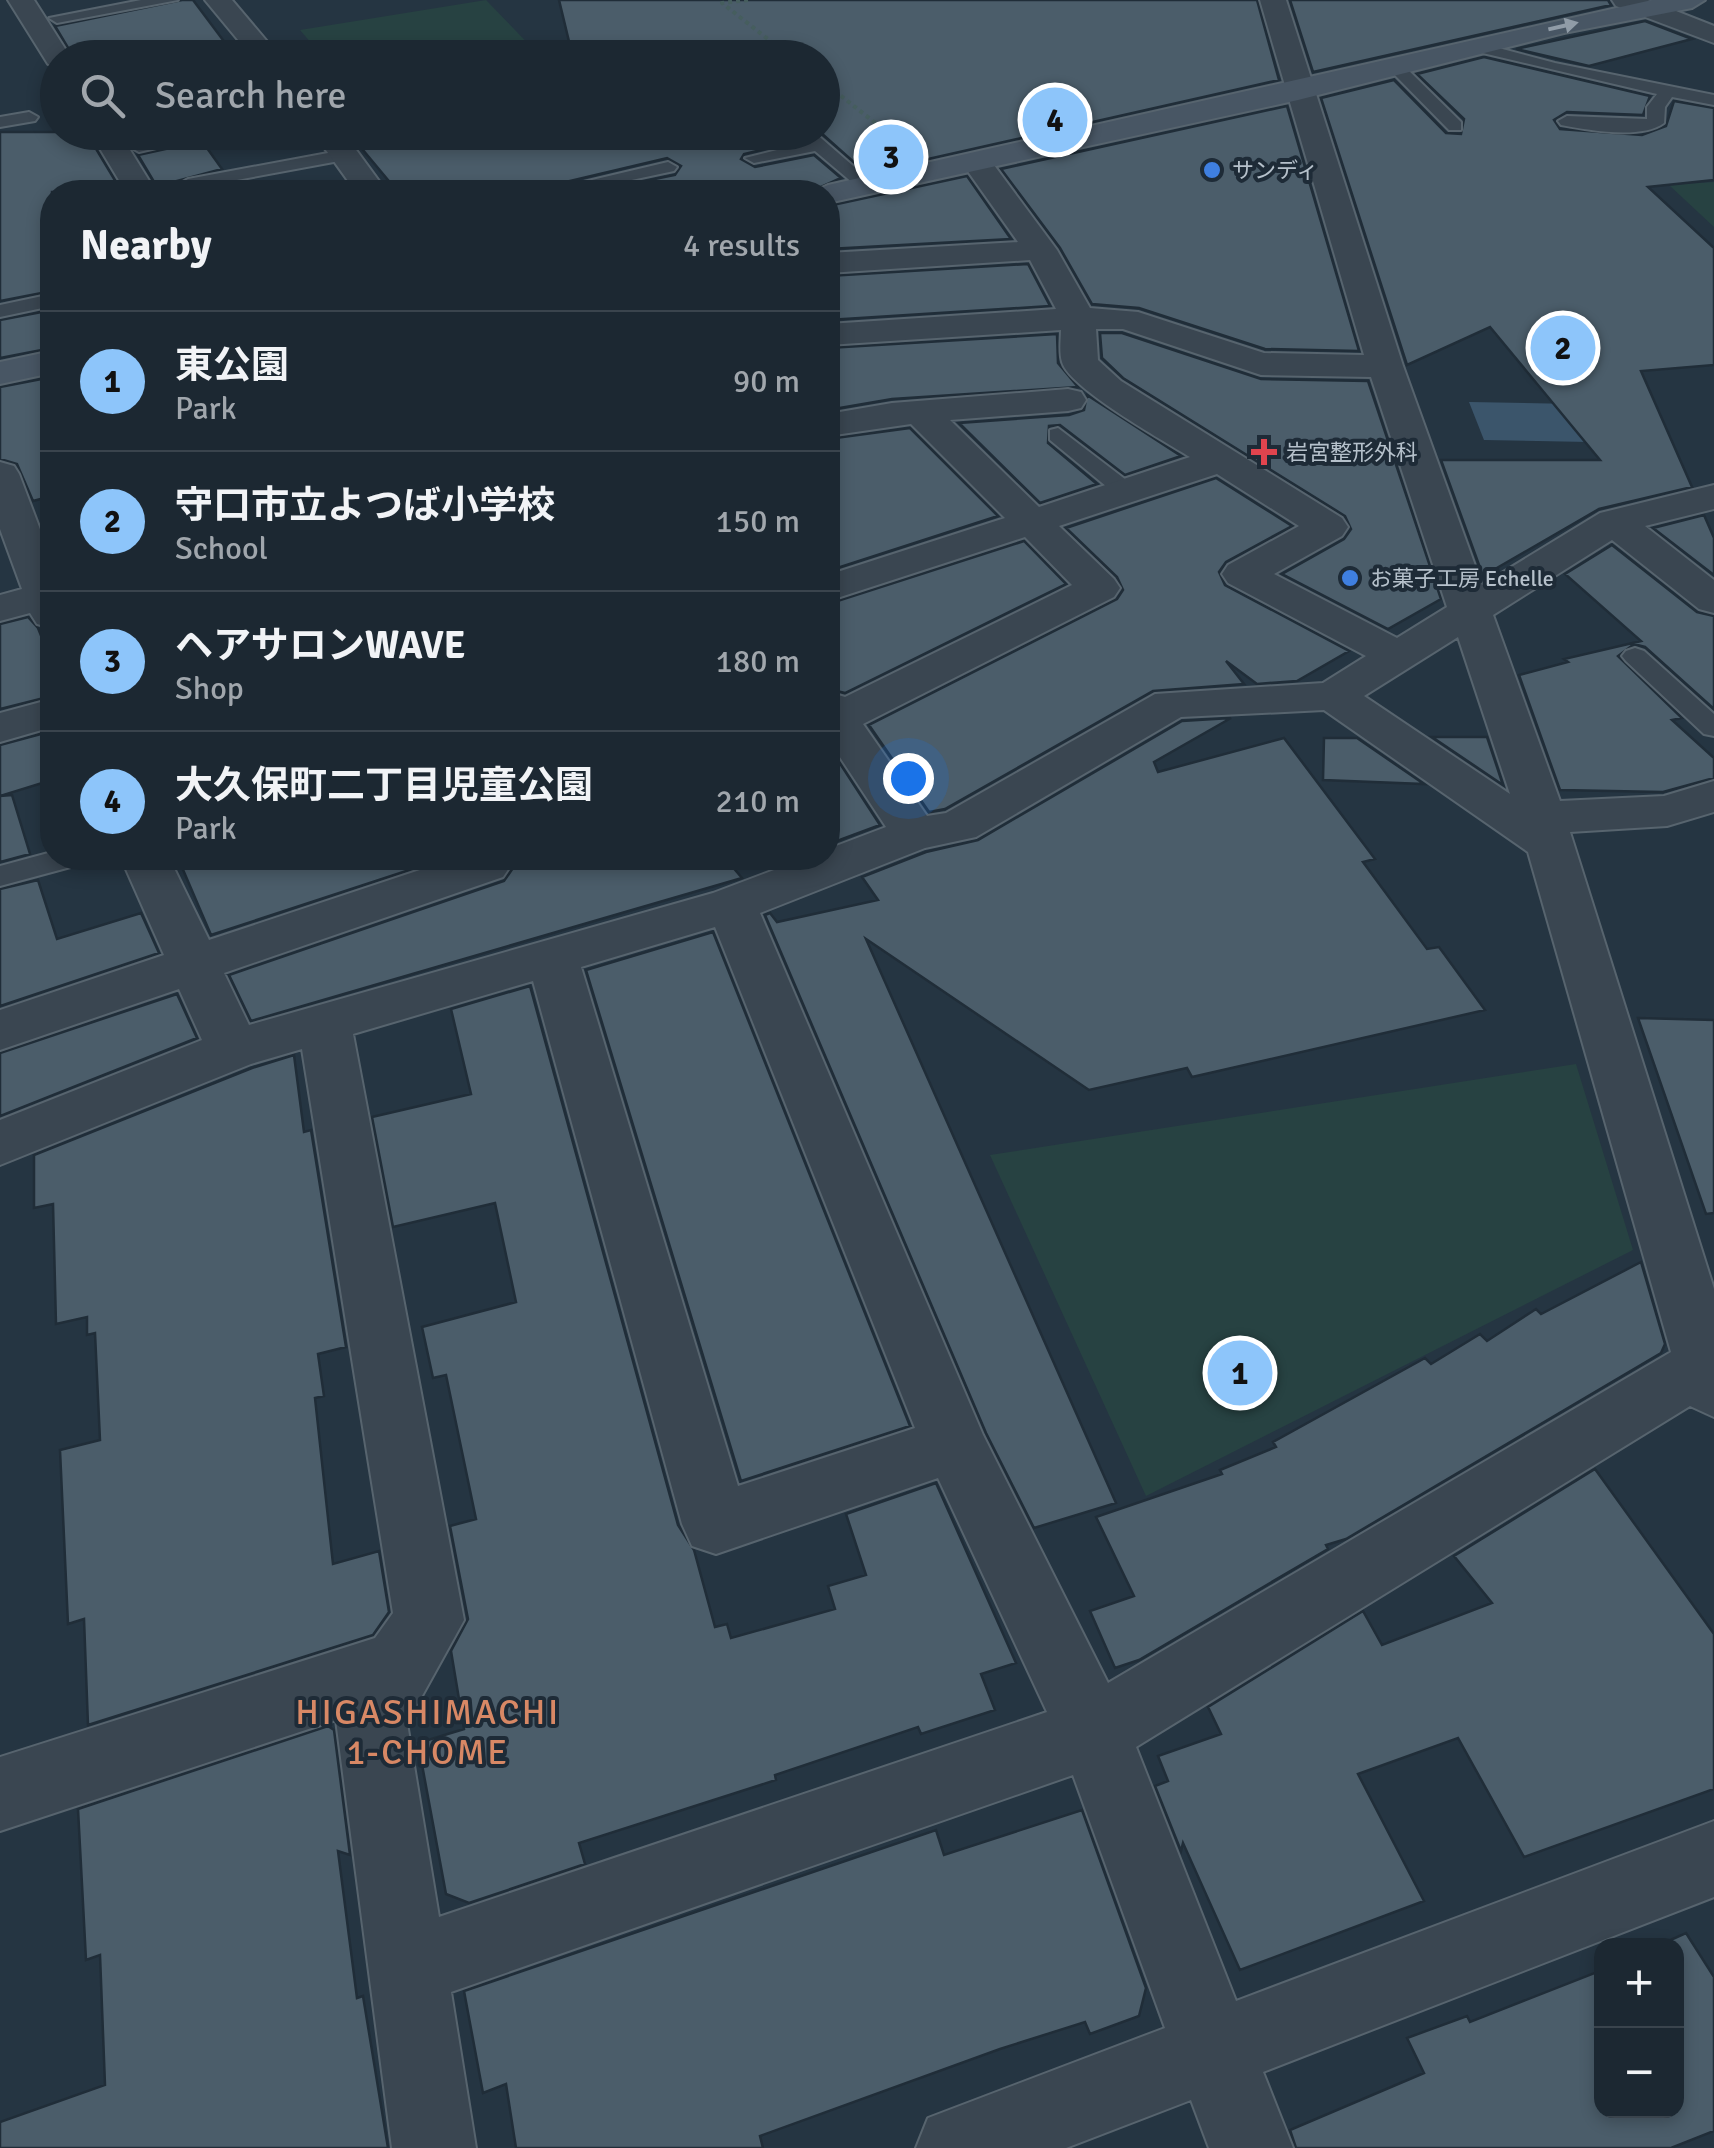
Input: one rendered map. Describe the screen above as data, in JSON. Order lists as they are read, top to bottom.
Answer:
{
  "districts": ["HIGASHIMACHI 1-CHOME"],
  "places": {
    "other": ["サンディ", "お菓子工房 Echelle"],
    "health": ["岩宮整形外科"]
  },
  "page": {
    "search": "Search here",
    "pins": [
      "4",
      "3",
      "2",
      "1"
    ],
    "heading": ["Nearby", "4 results"],
    "list": [
      {
        "mark": "1",
        "name": "東公園",
        "note": "Park",
        "value": "90 m"
      },
      {
        "mark": "2",
        "name": "守口市立よつば小学校",
        "note": "School",
        "value": "150 m"
      },
      {
        "mark": "3",
        "name": "ヘアサロンWAVE",
        "note": "Shop",
        "value": "180 m"
      },
      {
        "mark": "4",
        "name": "大久保町二丁目児童公園",
        "note": "Park",
        "value": "210 m"
      }
    ],
    "map_buttons": ["+", "−"]
  }
}
